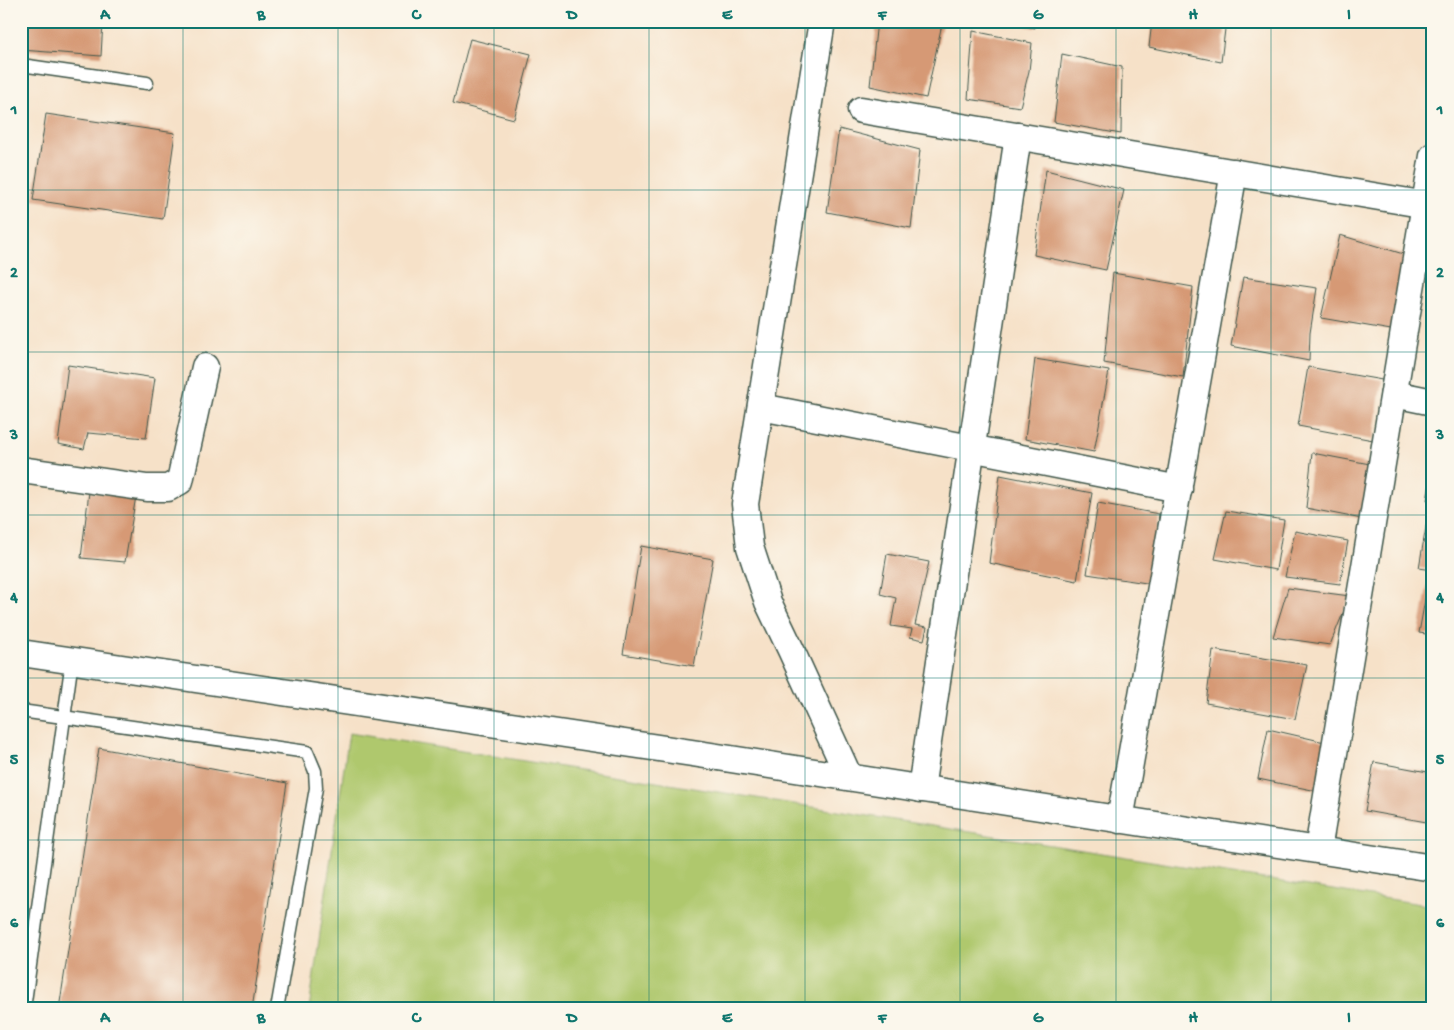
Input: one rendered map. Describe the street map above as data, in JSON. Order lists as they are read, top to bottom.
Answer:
{
  "grid": {
    "columns": [
      "A",
      "B",
      "C",
      "D",
      "E",
      "F",
      "G",
      "H",
      "I"
    ],
    "rows": [
      "1",
      "2",
      "3",
      "4",
      "5",
      "6"
    ]
  }
}
